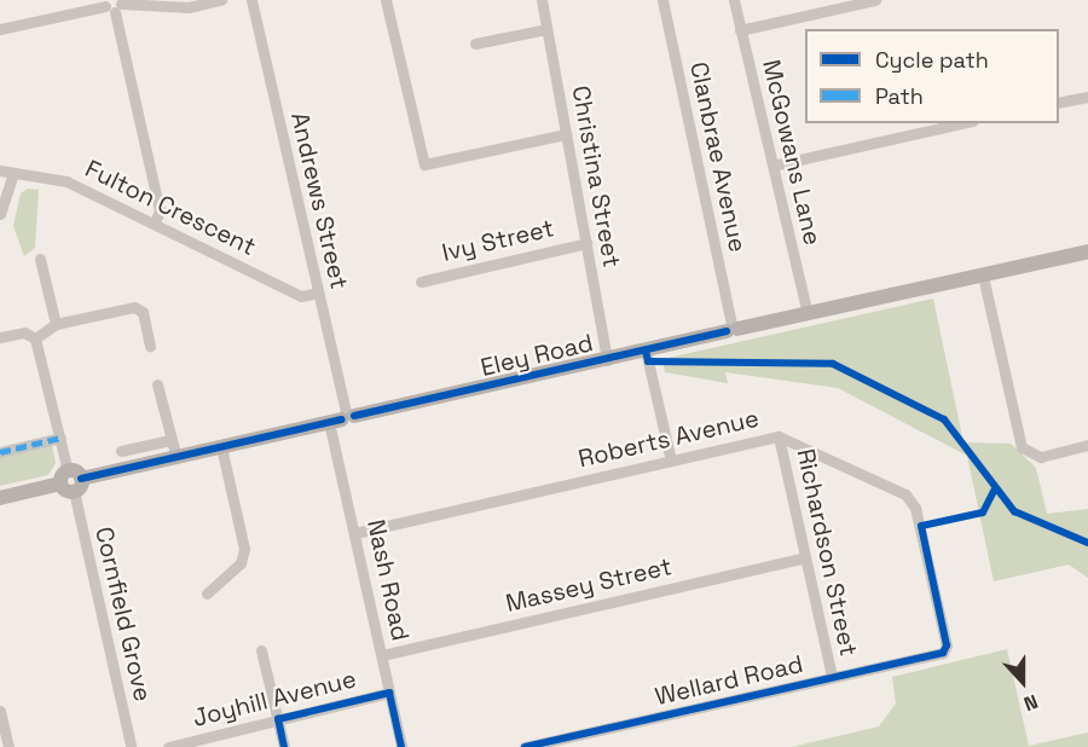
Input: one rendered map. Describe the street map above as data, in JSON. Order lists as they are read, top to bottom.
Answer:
{
  "streets": {
    "main road": ["Eley Road"],
    "street": [
      "McGowans Lane",
      "Clanbrae Avenue",
      "Christina Street",
      "Andrews Street",
      "Fulton Crescent",
      "Ivy Street",
      "Roberts Avenue",
      "Richardson Street",
      "Nash Road",
      "Massey Street",
      "Cornfield Grove",
      "Wellard Road",
      "Joyhill Avenue"
    ]
  },
  "crossings": [
    ["McGowans Lane", "Eley Road"],
    ["Clanbrae Avenue", "Eley Road"],
    ["Christina Street", "Ivy Street"],
    ["Christina Street", "Eley Road"],
    ["Andrews Street", "Fulton Crescent"],
    ["Andrews Street", "Eley Road"],
    ["Andrews Street", "Nash Road"],
    ["Eley Road", "Nash Road"],
    ["Eley Road", "Cornfield Grove"],
    ["Roberts Avenue", "Richardson Street"],
    ["Roberts Avenue", "Nash Road"],
    ["Roberts Avenue", "Wellard Road"],
    ["Richardson Street", "Massey Street"],
    ["Richardson Street", "Wellard Road"],
    ["Nash Road", "Massey Street"],
    ["Nash Road", "Joyhill Avenue"]
  ],
  "legend": ["Cycle path", "Path"],
  "north": "bottom"
}
